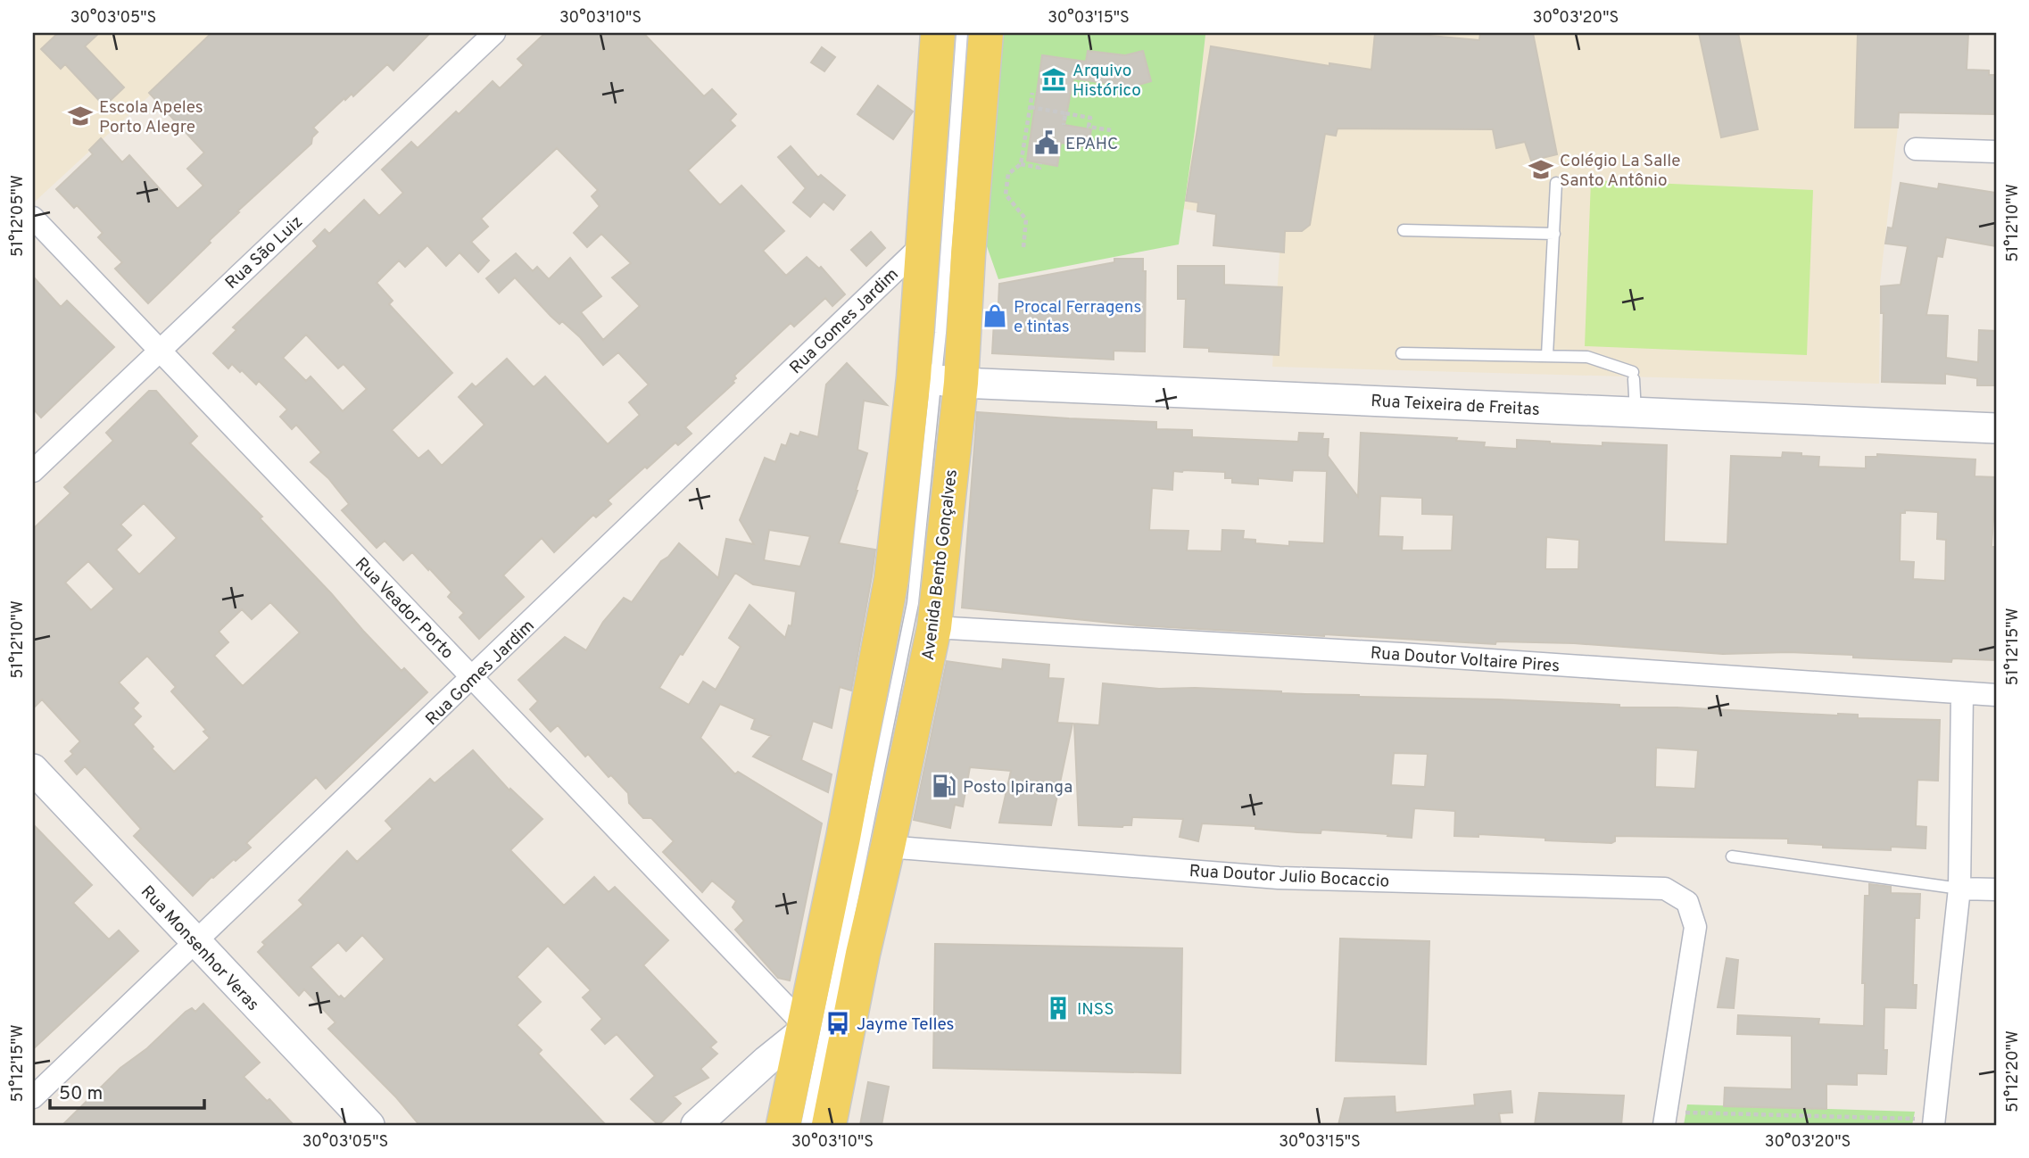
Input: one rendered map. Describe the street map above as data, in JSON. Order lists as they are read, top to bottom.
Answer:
{
  "streets": {
    "main road": ["Avenida Bento Gonçalves"],
    "street": [
      "Rua São Luiz",
      "Rua Gomes Jardim",
      "Rua Teixeira de Freitas",
      "Rua Veador Porto",
      "Rua Doutor Voltaire Pires",
      "Rua Doutor Julio Bocaccio",
      "Rua Monsenhor Veras"
    ]
  },
  "crossings": [
    ["Rua São Luiz", "Rua Veador Porto"],
    ["Rua Gomes Jardim", "Avenida Bento Gonçalves"],
    ["Rua Gomes Jardim", "Rua Veador Porto"],
    ["Rua Gomes Jardim", "Rua Monsenhor Veras"],
    ["Rua Teixeira de Freitas", "Avenida Bento Gonçalves"],
    ["Avenida Bento Gonçalves", "Rua Veador Porto"],
    ["Avenida Bento Gonçalves", "Rua Doutor Voltaire Pires"],
    ["Avenida Bento Gonçalves", "Rua Doutor Julio Bocaccio"]
  ],
  "places": {
    "museum": ["Arquivo Histórico"],
    "school or university": ["Escola Apeles Porto Alegre", "Colégio La Salle Santo Antônio"],
    "public building": ["EPAHC"],
    "shop": ["Procal Ferragens e tintas"],
    "fuel station": ["Posto Ipiranga"],
    "building": ["INSS"],
    "bus stop": ["Jayme Telles"]
  },
  "scale_bar": "50 m",
  "coordinates": [
    "30°03'05\"S",
    "30°03'10\"S",
    "30°03'15\"S",
    "30°03'20\"S",
    "51°12'05\"W",
    "51°12'10\"W",
    "51°12'15\"W",
    "51°12'20\"W"
  ]
}
